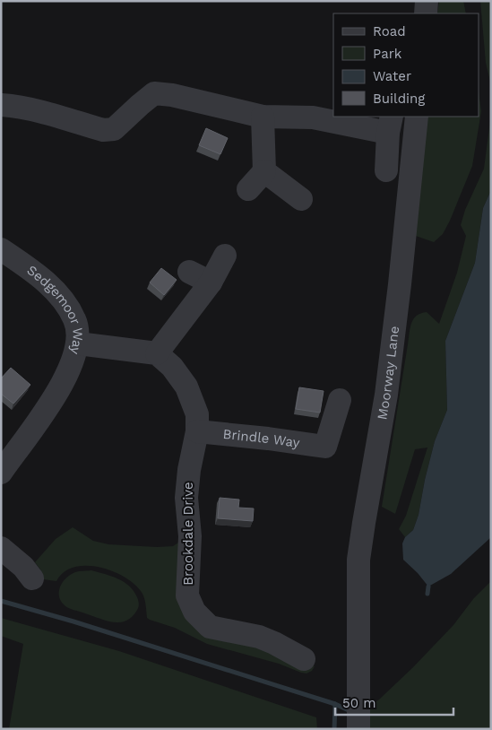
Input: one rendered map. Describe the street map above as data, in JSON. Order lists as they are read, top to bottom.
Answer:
{
  "streets": {
    "street": [
      "Sedgemoor Way",
      "Moorway Lane",
      "Brindle Way",
      "Brookdale Drive"
    ]
  },
  "crossings": [
    ["Brindle Way", "Brookdale Drive"]
  ],
  "legend": [
    "Road",
    "Park",
    "Water",
    "Building"
  ],
  "scale_bar": "50 m"
}
